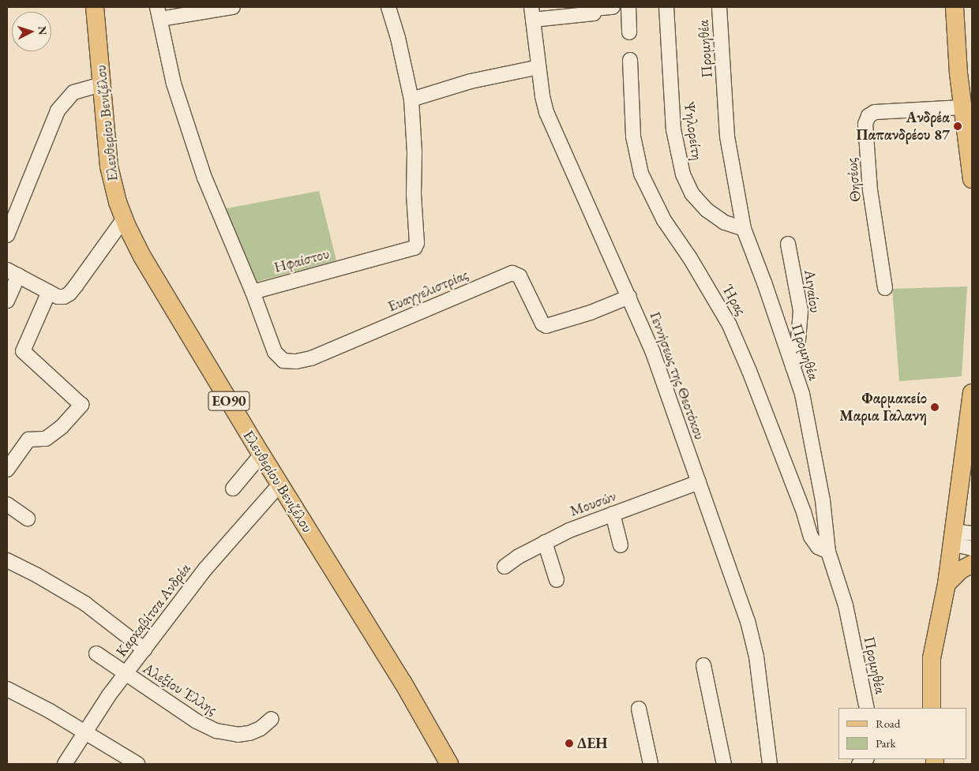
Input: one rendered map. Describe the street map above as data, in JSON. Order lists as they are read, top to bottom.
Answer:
{
  "streets": {
    "main road": ["Ελευθερίου Βενιζέλου", "ΕΟ90"],
    "street": [
      "Προμηθέα",
      "Ψηλορείτη",
      "Θησέως",
      "Ηφαίστου",
      "Ευαγγελιστρίας",
      "Αιγαίου",
      "Ήρας",
      "Γεννήσεως της Θεοτόκου",
      "Μουσών",
      "Καρκαβίτσα Ανδρέα",
      "Αλεξίου Έλλης"
    ]
  },
  "crossings": [
    ["Προμηθέα", "Ψηλορείτη"],
    ["Προμηθέα", "Αιγαίου"],
    ["Προμηθέα", "Ήρας"],
    ["Ελευθερίου Βενιζέλου", "Καρκαβίτσα Ανδρέα"],
    ["Ηφαίστου", "Ευαγγελιστρίας"],
    ["Ευαγγελιστρίας", "Γεννήσεως της Θεοτόκου"],
    ["Γεννήσεως της Θεοτόκου", "Μουσών"],
    ["Καρκαβίτσα Ανδρέα", "Αλεξίου Έλλης"]
  ],
  "places": ["Ανδρέα Παπανδρέου 87", "Φαρμακείο Μαρια Γαλανη", "ΔΕΗ"],
  "legend": ["Road", "Park"],
  "north": "right"
}
